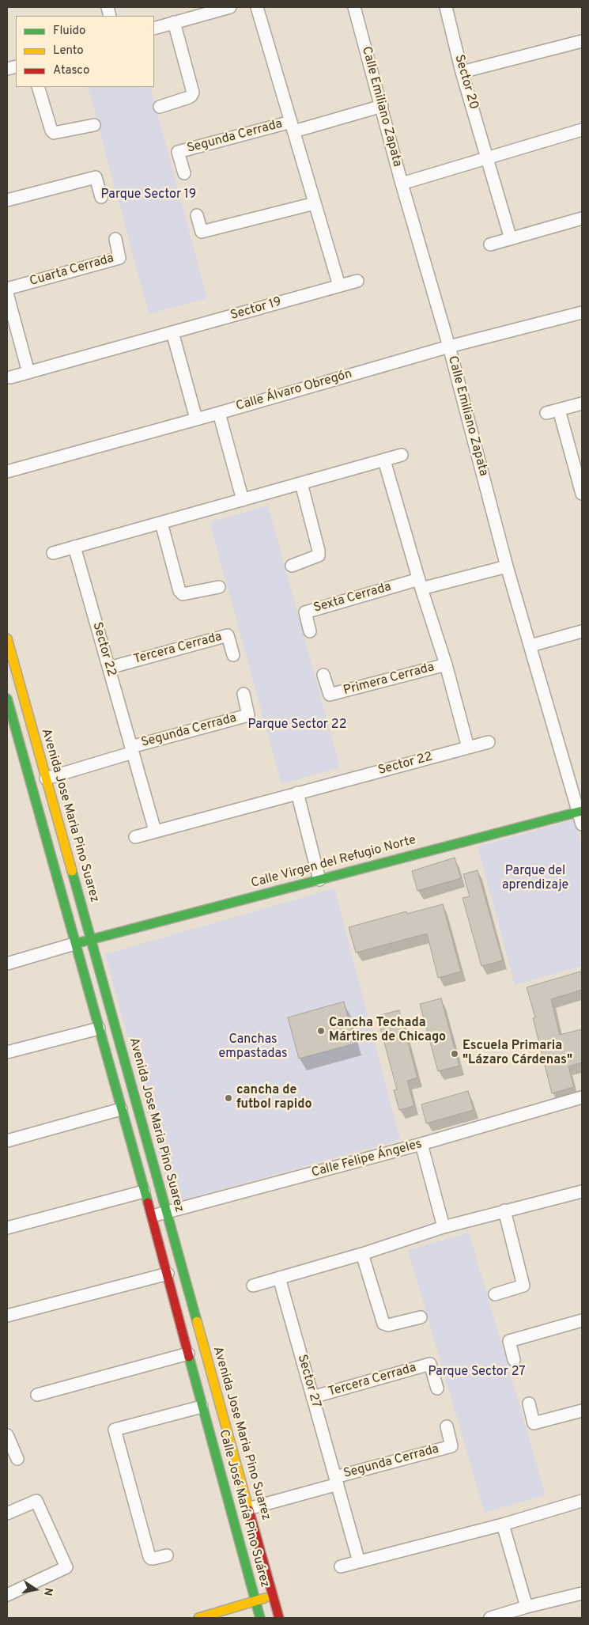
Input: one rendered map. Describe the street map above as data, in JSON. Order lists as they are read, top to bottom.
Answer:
{
  "streets": {
    "street": [
      "Sector 20",
      "Calle Emiliano Zapata",
      "Segunda Cerrada",
      "Cuarta Cerrada",
      "Sector 19",
      "Calle Álvaro Obregón",
      "Sexta Cerrada",
      "Tercera Cerrada",
      "Sector 22",
      "Primera Cerrada",
      "Avenida Jose Maria Pino Suarez",
      "Calle Virgen del Refugio Norte",
      "Calle Felipe Ángeles",
      "Sector 27",
      "Calle José María Pino Suárez"
    ]
  },
  "crossings": [
    ["Calle Emiliano Zapata", "Calle Álvaro Obregón"],
    ["Calle Emiliano Zapata", "Calle Virgen del Refugio Norte"],
    ["Segunda Cerrada", "Sector 22"],
    ["Segunda Cerrada", "Sector 27"],
    ["Tercera Cerrada", "Sector 22"],
    ["Tercera Cerrada", "Sector 27"],
    ["Avenida Jose Maria Pino Suarez", "Calle Virgen del Refugio Norte"],
    ["Avenida Jose Maria Pino Suarez", "Calle Felipe Ángeles"]
  ],
  "parks": [
    "Parque Sector 19",
    "Parque Sector 22",
    "Parque del aprendizaje",
    "Canchas empastadas",
    "Parque Sector 27"
  ],
  "places": ["Cancha Techada Mártires de Chicago", "Escuela Primaria \"Lázaro Cárdenas\"", "cancha de futbol rapido"],
  "legend": ["Fluido", "Lento", "Atasco"],
  "north": "right"
}
